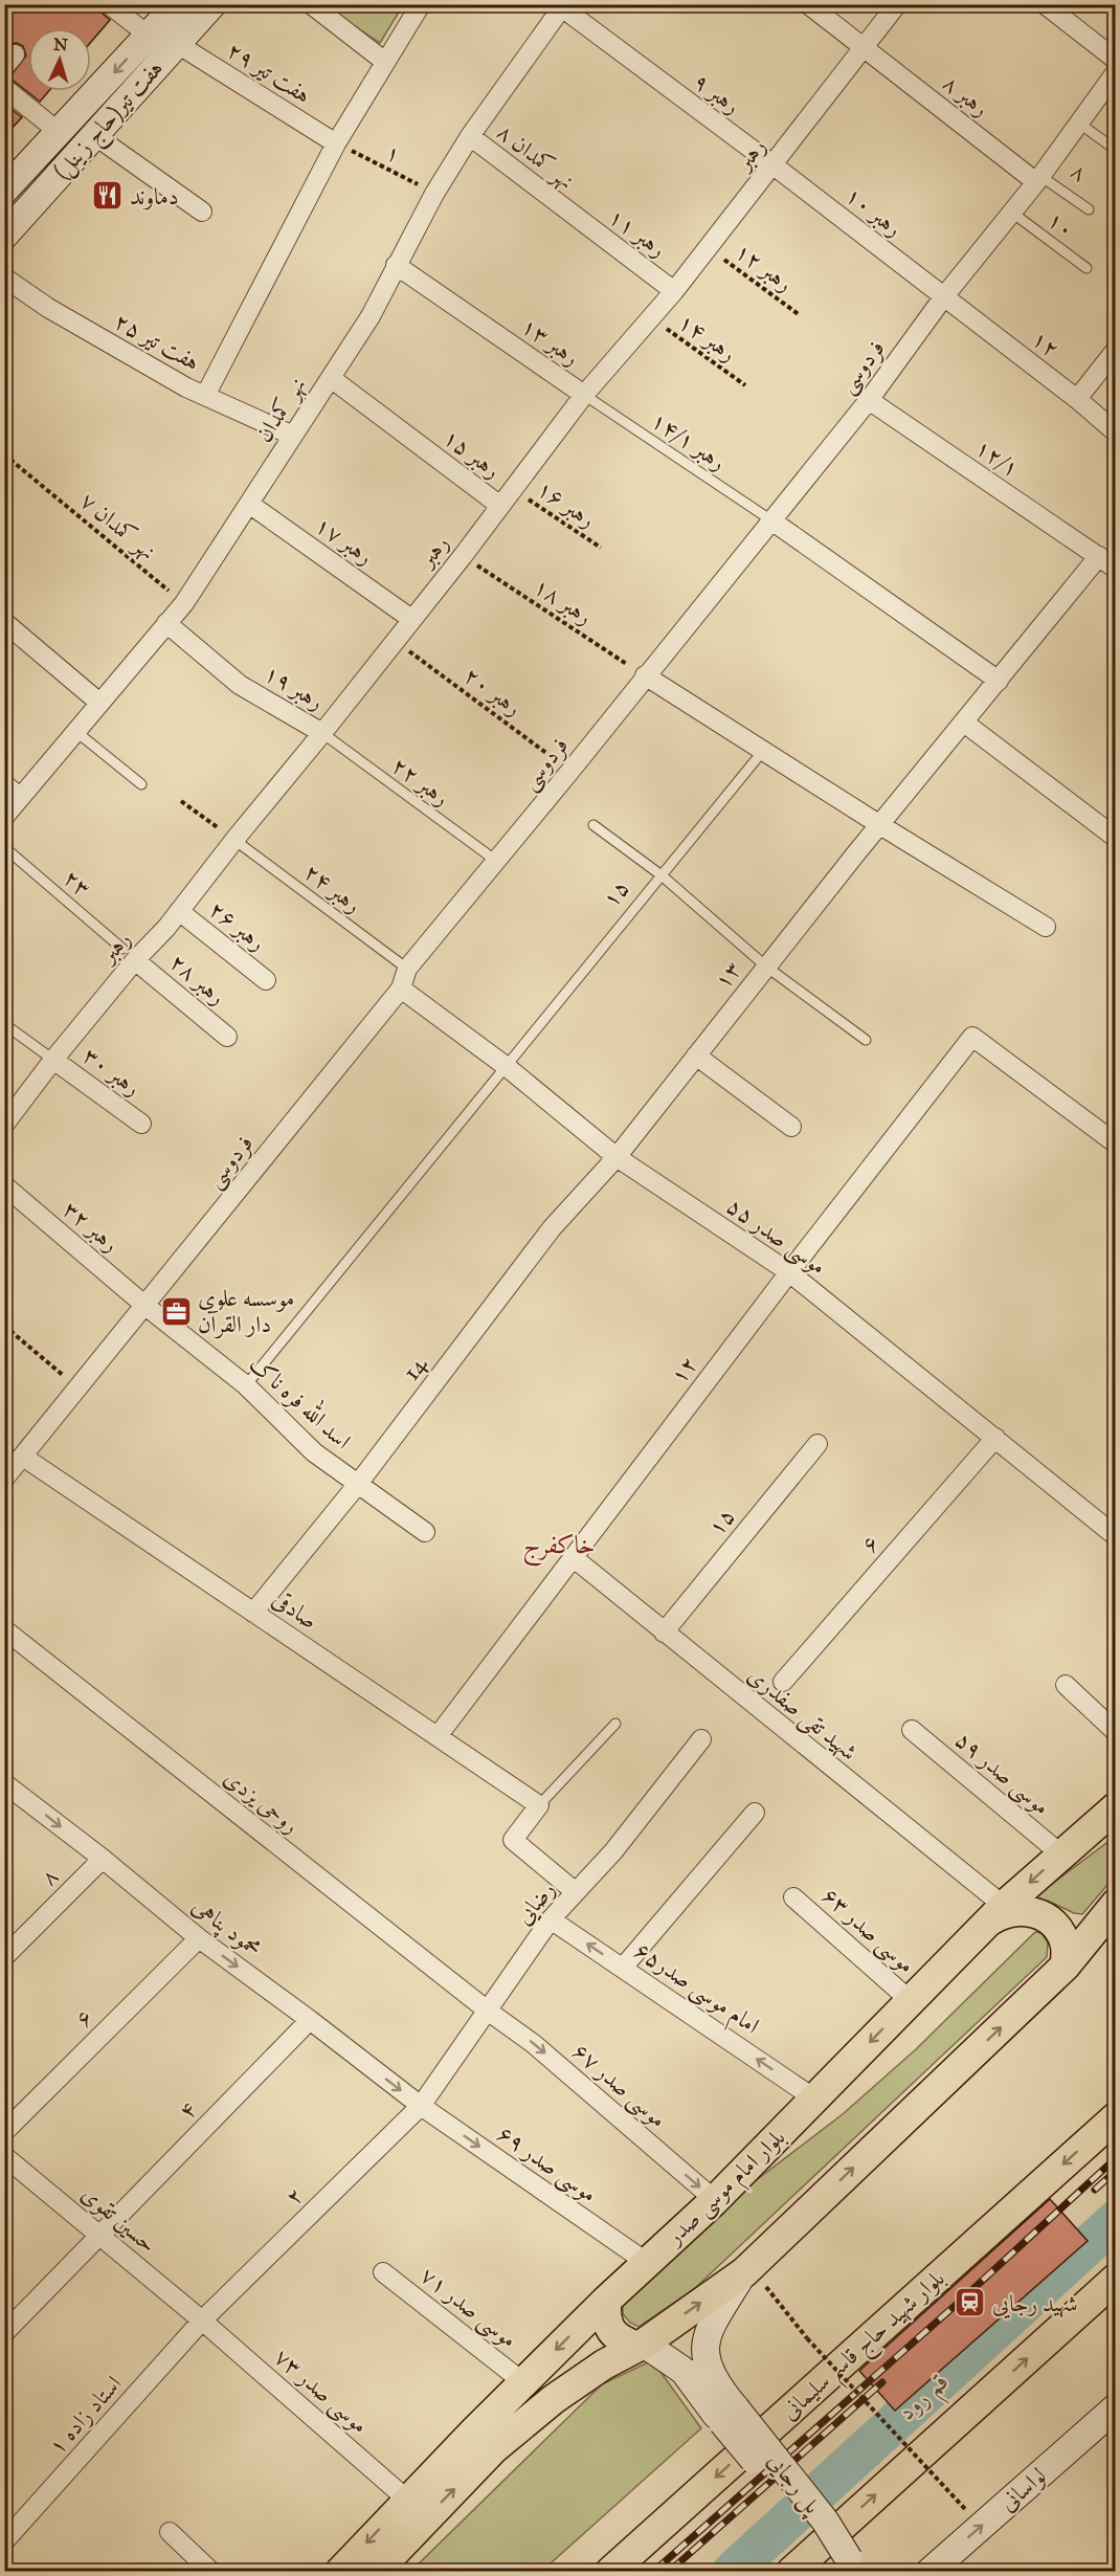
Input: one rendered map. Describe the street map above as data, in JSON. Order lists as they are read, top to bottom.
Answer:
{
  "streets": {
    "main road": [
      "هفت تیر(حاج زینل)",
      "بلوار امام موسی صدر",
      "بلوار شهید حاج قاسم سلیمانی",
      "پل رجایی",
      "لواسانی"
    ],
    "street": [
      "هفت تیر ۲۹",
      "رهبر ۹",
      "رهبر ۸",
      "رهبر",
      "نهر کمدان ۸",
      "۸",
      "رهبر ۱۰",
      "رهبر ۱۱",
      "هفت تیر ۲۵",
      "رهبر ۱۳",
      "۱۲",
      "فردوسی",
      "نهر کمدان",
      "رهبر ۱۵",
      "۱۲/۱",
      "رهبر ۱۷",
      "رهبر ۱۹",
      "۱۵",
      "رهبر ۲۶",
      "۱۳",
      "رهبر ۲۸",
      "رهبر ۳۰",
      "رهبر ۳۲",
      "موسی صدر ۵۵",
      "14",
      "اسد الله فره ناک",
      "۶",
      "صادقی",
      "شهید تقی صفدری",
      "موسی صدر ۵۹",
      "روحی یزدی",
      "رضایی",
      "محمود پناهی",
      "موسی صدر ۶۳",
      "امام موسی صدر۶۵",
      "موسی صدر ۶۷",
      "۴",
      "موسی صدر ۶۹",
      "۲",
      "حسین تقوی",
      "موسی صدر ۷۱",
      "موسی صدر ۷۳",
      "استاد زاده ۱"
    ],
    "lane": [
      "۱۰",
      "رهبر ۱۴/۱",
      "رهبر ۲۲",
      "۲۳",
      "رهبر ۲۴"
    ],
    "path": [
      "۱",
      "رهبر ۱۲",
      "رهبر ۱۴",
      "رهبر ۱۶",
      "نهر کمدان ۷",
      "رهبر ۱۸",
      "رهبر ۲۰"
    ]
  },
  "crossings": [
    ["هفت تیر ۲۹", "هفت تیر(حاج زینل)"],
    ["هفت تیر ۲۹", "۱"],
    ["رهبر ۹", "رهبر"],
    ["رهبر ۹", "رهبر ۱۰"],
    ["رهبر ۹", "نهر کمدان"],
    ["رهبر ۸", "رهبر"],
    ["رهبر ۸", "۸"],
    ["رهبر ۸", "فردوسی"],
    ["۱", "نهر کمدان"],
    ["رهبر", "رهبر ۱۰"],
    ["رهبر", "رهبر ۱۱"],
    ["رهبر", "رهبر ۱۲"],
    ["رهبر", "رهبر ۱۴"],
    ["رهبر", "رهبر ۱۳"],
    ["رهبر", "رهبر ۱۴/۱"],
    ["رهبر", "رهبر ۱۵"],
    ["رهبر", "رهبر ۱۶"],
    ["رهبر", "رهبر ۱۷"],
    ["رهبر", "رهبر ۱۸"],
    ["رهبر", "رهبر ۱۹"],
    ["رهبر", "رهبر ۲۰"],
    ["رهبر", "رهبر ۲۲"],
    ["رهبر", "۲۳"],
    ["رهبر", "رهبر ۲۴"],
    ["رهبر", "رهبر ۲۶"],
    ["رهبر", "رهبر ۲۸"],
    ["رهبر", "رهبر ۳۰"],
    ["نهر کمدان ۸", "رهبر ۱۱"],
    ["نهر کمدان ۸", "نهر کمدان"],
    ["۸", "فردوسی"],
    ["۸", "محمود پناهی"],
    ["رهبر ۱۰", "۱۲"],
    ["رهبر ۱۰", "فردوسی"],
    ["۱۰", "فردوسی"],
    ["هفت تیر ۲۵", "نهر کمدان"],
    ["رهبر ۱۳", "نهر کمدان"],
    ["رهبر ۱۳", "رهبر ۱۴/۱"],
    ["۱۲", "فردوسی"],
    ["۱۲", "موسی صدر ۵۵"],
    ["۱۲", "صادقی"],
    ["۱۲", "شهید تقی صفدری"],
    ["فردوسی", "رهبر ۱۴/۱"],
    ["فردوسی", "۱۲/۱"],
    ["فردوسی", "رهبر ۱۸"],
    ["فردوسی", "رهبر ۲۰"],
    ["فردوسی", "رهبر ۲۲"],
    ["فردوسی", "رهبر ۲۴"],
    ["فردوسی", "رهبر ۳۲"],
    ["فردوسی", "موسی صدر ۵۵"],
    ["فردوسی", "اسد الله فره ناک"],
    ["فردوسی", "صادقی"],
    ["نهر کمدان", "رهبر ۱۵"],
    ["نهر کمدان", "نهر کمدان ۷"],
    ["نهر کمدان", "رهبر ۱۷"],
    ["نهر کمدان", "رهبر ۱۹"],
    ["۱۲/۱", "۱۳"],
    ["رهبر ۱۹", "رهبر ۲۲"],
    ["۲۳", "رهبر ۲۸"],
    ["۱۵", "موسی صدر ۵۵"],
    ["۱۵", "اسد الله فره ناک"],
    ["۱۵", "شهید تقی صفدری"],
    ["۱۳", "موسی صدر ۵۵"],
    ["۱۳", "14"],
    ["رهبر ۳۲", "اسد الله فره ناک"],
    ["موسی صدر ۵۵", "14"],
    ["موسی صدر ۵۵", "۶"],
    ["14", "اسد الله فره ناک"],
    ["14", "صادقی"],
    ["۶", "محمود پناهی"],
    ["شهید تقی صفدری", "بلوار امام موسی صدر"],
    ["موسی صدر ۵۹", "بلوار امام موسی صدر"],
    ["روحی یزدی", "رضایی"],
    ["روحی یزدی", "موسی صدر ۶۷"],
    ["رضایی", "محمود پناهی"],
    ["رضایی", "امام موسی صدر۶۵"],
    ["رضایی", "موسی صدر ۶۷"],
    ["رضایی", "موسی صدر ۶۹"],
    ["رضایی", "۲"],
    ["محمود پناهی", "۴"],
    ["محمود پناهی", "موسی صدر ۶۹"],
    ["محمود پناهی", "۲"],
    ["موسی صدر ۶۳", "بلوار امام موسی صدر"],
    ["امام موسی صدر۶۵", "بلوار امام موسی صدر"],
    ["موسی صدر ۶۷", "بلوار امام موسی صدر"],
    ["۴", "حسین تقوی"],
    ["موسی صدر ۶۹", "بلوار امام موسی صدر"],
    ["موسی صدر ۶۹", "۲"],
    ["بلوار امام موسی صدر", "موسی صدر ۷۱"],
    ["بلوار امام موسی صدر", "موسی صدر ۷۳"],
    ["۲", "حسین تقوی"],
    ["۲", "موسی صدر ۷۳"],
    ["۲", "استاد زاده ۱"],
    ["حسین تقوی", "موسی صدر ۷۳"],
    ["حسین تقوی", "استاد زاده ۱"],
    ["موسی صدر ۷۳", "استاد زاده ۱"]
  ],
  "one_way": [
    "محمود پناهی",
    "امام موسی صدر۶۵",
    "موسی صدر ۶۷",
    "موسی صدر ۶۹"
  ],
  "districts": ["خاکفرج"],
  "water": ["قم رود"],
  "places": {
    "restaurant": ["دماوند"],
    "office": ["موسسه علوی دار القرآن"],
    "station": ["شهید رجایی"]
  },
  "north": "top"
}
